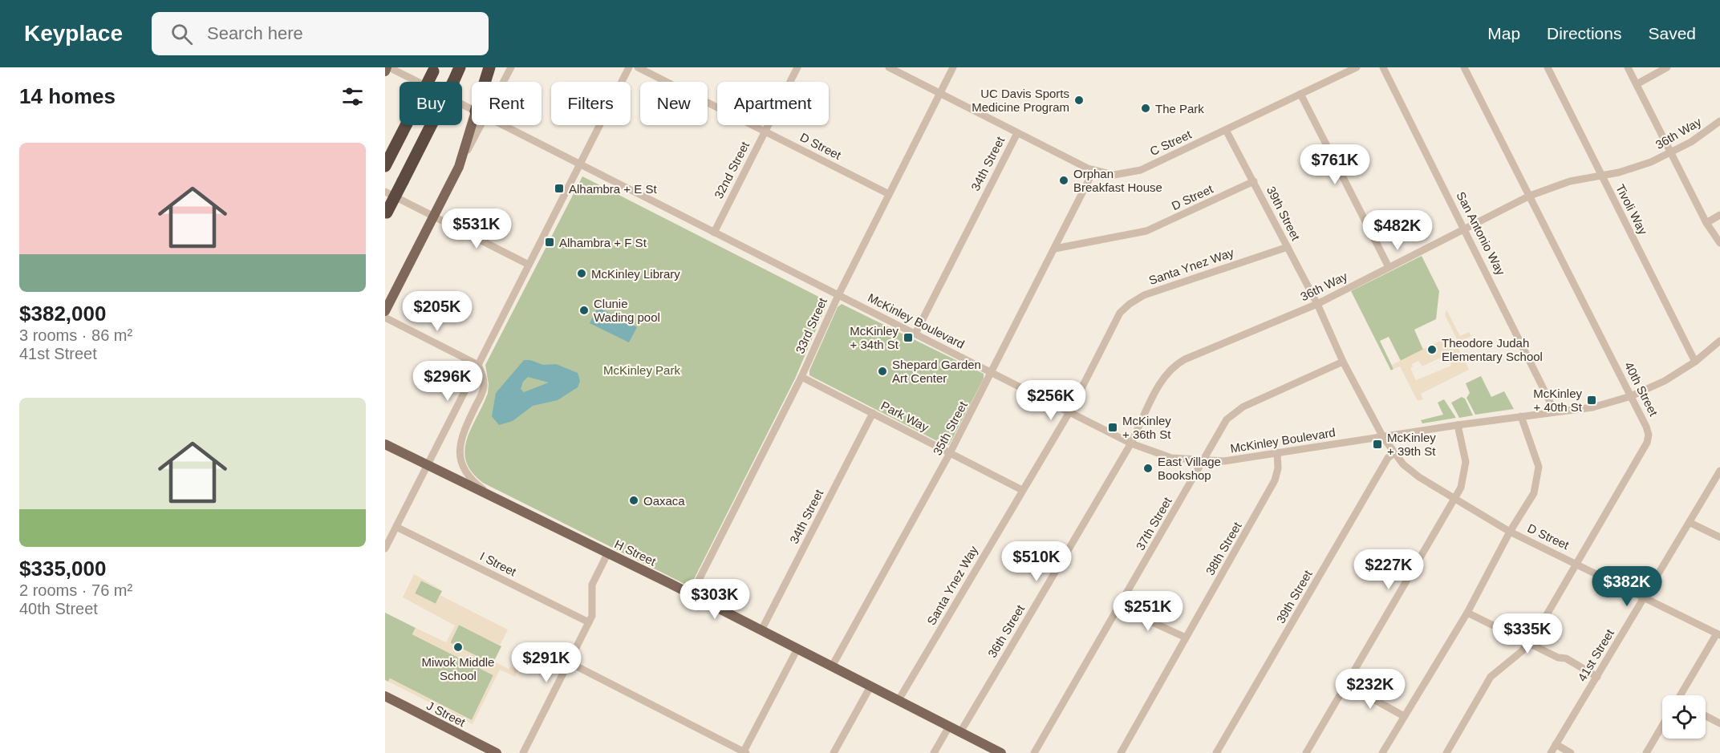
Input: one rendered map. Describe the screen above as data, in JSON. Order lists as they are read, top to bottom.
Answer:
{
  "streets": {
    "main road": ["H Street", "J Street"],
    "street": [
      "36th Way",
      "C Street",
      "D Street",
      "34th Street",
      "32nd Street",
      "Tivoli Way",
      "39th Street",
      "San Antonio Way",
      "Santa Ynez Way",
      "McKinley Boulevard",
      "33rd Street",
      "40th Street",
      "Park Way",
      "35th Street",
      "37th Street",
      "38th Street",
      "I Street",
      "36th Street",
      "41st Street"
    ]
  },
  "crossings": [
    ["36th Way", "Tivoli Way"],
    ["36th Way", "39th Street"],
    ["36th Way", "San Antonio Way"],
    ["36th Way", "McKinley Boulevard"],
    ["36th Way", "40th Street"],
    ["36th Way", "36th Street"],
    ["C Street", "34th Street"],
    ["C Street", "39th Street"],
    ["C Street", "33rd Street"],
    ["C Street", "35th Street"],
    ["D Street", "32nd Street"],
    ["D Street", "39th Street"],
    ["D Street", "McKinley Boulevard"],
    ["D Street", "33rd Street"],
    ["D Street", "40th Street"],
    ["D Street", "35th Street"],
    ["D Street", "41st Street"],
    ["34th Street", "McKinley Boulevard"],
    ["34th Street", "Park Way"],
    ["34th Street", "H Street"],
    ["32nd Street", "McKinley Boulevard"],
    ["Tivoli Way", "McKinley Boulevard"],
    ["39th Street", "Santa Ynez Way"],
    ["39th Street", "McKinley Boulevard"],
    ["39th Street", "37th Street"],
    ["San Antonio Way", "McKinley Boulevard"],
    ["Santa Ynez Way", "McKinley Boulevard"],
    ["Santa Ynez Way", "Park Way"],
    ["Santa Ynez Way", "H Street"],
    ["McKinley Boulevard", "33rd Street"],
    ["McKinley Boulevard", "40th Street"],
    ["McKinley Boulevard", "35th Street"],
    ["McKinley Boulevard", "37th Street"],
    ["McKinley Boulevard", "38th Street"],
    ["McKinley Boulevard", "36th Street"],
    ["33rd Street", "Park Way"],
    ["33rd Street", "H Street"],
    ["Park Way", "35th Street"],
    ["35th Street", "H Street"],
    ["H Street", "36th Street"]
  ],
  "parks": ["McKinley Park"],
  "places": {
    "other": [
      "UC Davis Sports Medicine Program",
      "The Park",
      "Orphan Breakfast House",
      "McKinley Library",
      "Clunie Wading pool",
      "Theodore Judah Elementary School",
      "Shepard Garden Art Center",
      "East Village Bookshop",
      "Oaxaca",
      "Miwok Middle School"
    ],
    "transit": [
      "Alhambra + E St",
      "Alhambra + F St",
      "McKinley + 34th St",
      "McKinley + 40th St",
      "McKinley + 36th St",
      "McKinley + 39th St"
    ]
  },
  "page": {
    "header": "Keyplace",
    "search": "Search here",
    "nav": ["Map", "Directions", "Saved"],
    "heading": "14 homes",
    "chip": [
      "Buy",
      "Rent",
      "Filters",
      "New",
      "Apartment"
    ],
    "list": [
      {
        "name": "$382,000",
        "note": "3 rooms · 86 m² · 41st Street"
      },
      {
        "name": "$335,000",
        "note": "2 rooms · 76 m² · 40th Street"
      }
    ],
    "price": [
      "$761K",
      "$531K",
      "$482K",
      "$205K",
      "$296K",
      "$256K",
      "$510K",
      "$227K",
      "$382K",
      "$303K",
      "$251K",
      "$335K",
      "$291K",
      "$232K"
    ]
  }
}
